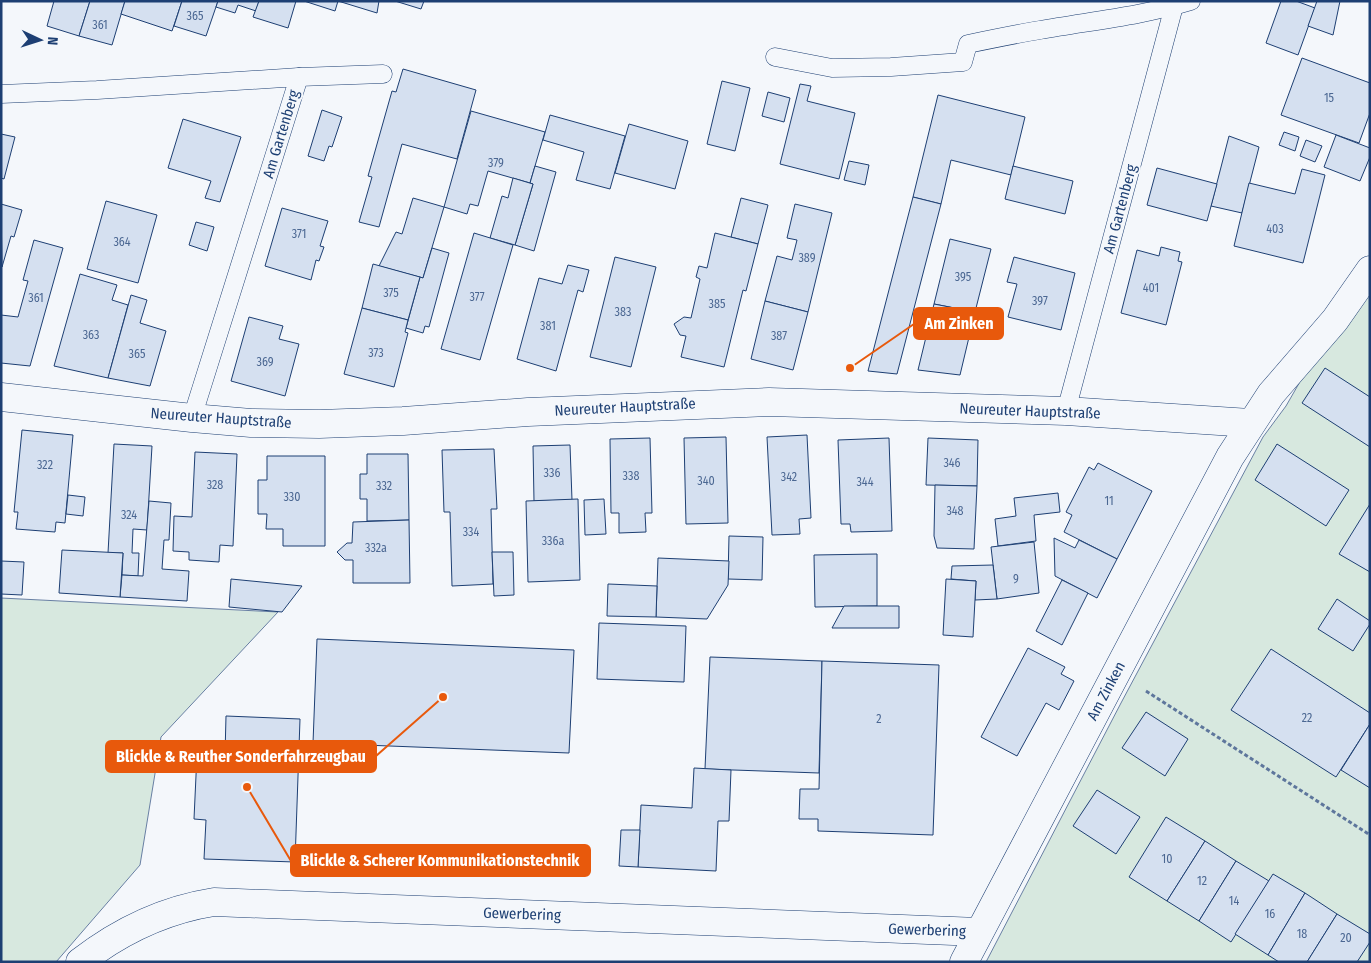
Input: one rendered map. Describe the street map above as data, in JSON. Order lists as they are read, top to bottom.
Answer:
{
  "streets": {
    "street": ["Neureuter Hauptstraße", "Am Zinken", "Gewerbering"],
    "lane": ["Am Gartenberg"]
  },
  "crossings": [
    ["Am Gartenberg", "Neureuter Hauptstraße"],
    ["Neureuter Hauptstraße", "Am Zinken"],
    ["Am Zinken", "Gewerbering"]
  ],
  "places": ["Am Zinken", "Blickle & Reuther Sonderfahrzeugbau", "Blickle & Scherer Kommunikationstechnik"],
  "house_numbers": [
    "365",
    "361",
    "15",
    "379",
    "403",
    "371",
    "364",
    "389",
    "395",
    "401",
    "375",
    "377",
    "361",
    "397",
    "385",
    "383",
    "381",
    "363",
    "387",
    "373",
    "365",
    "369",
    "346",
    "322",
    "336",
    "338",
    "342",
    "340",
    "344",
    "328",
    "332",
    "330",
    "11",
    "348",
    "324",
    "334",
    "336a",
    "332a",
    "9",
    "22",
    "2",
    "10",
    "12",
    "14",
    "16",
    "18",
    "20"
  ],
  "north": "right"
}
